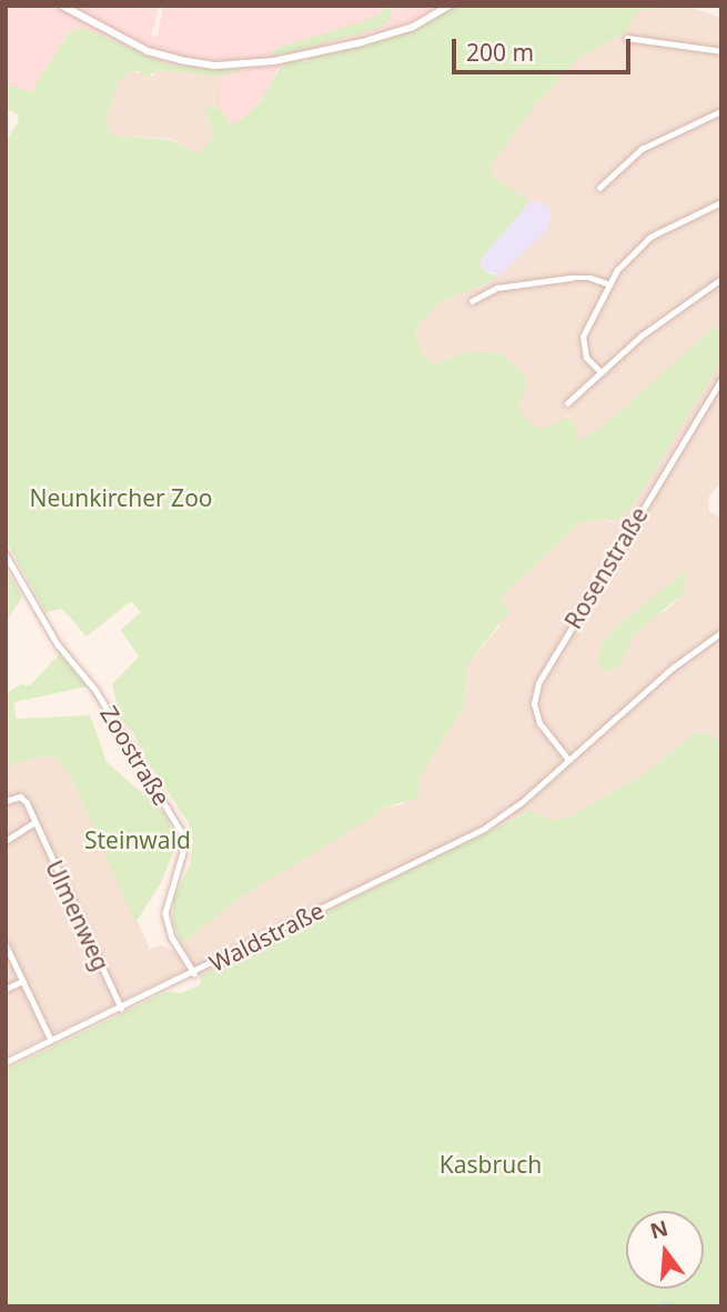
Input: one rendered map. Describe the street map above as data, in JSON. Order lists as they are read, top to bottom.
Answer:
{
  "streets": {
    "street": [
      "Rosenstraße",
      "Zoostraße",
      "Ulmenweg",
      "Waldstraße"
    ]
  },
  "crossings": [
    ["Rosenstraße", "Waldstraße"],
    ["Zoostraße", "Waldstraße"],
    ["Ulmenweg", "Waldstraße"]
  ],
  "parks": ["Neunkircher Zoo", "Steinwald", "Kasbruch"],
  "scale_bar": "200 m",
  "north": "top"
}
